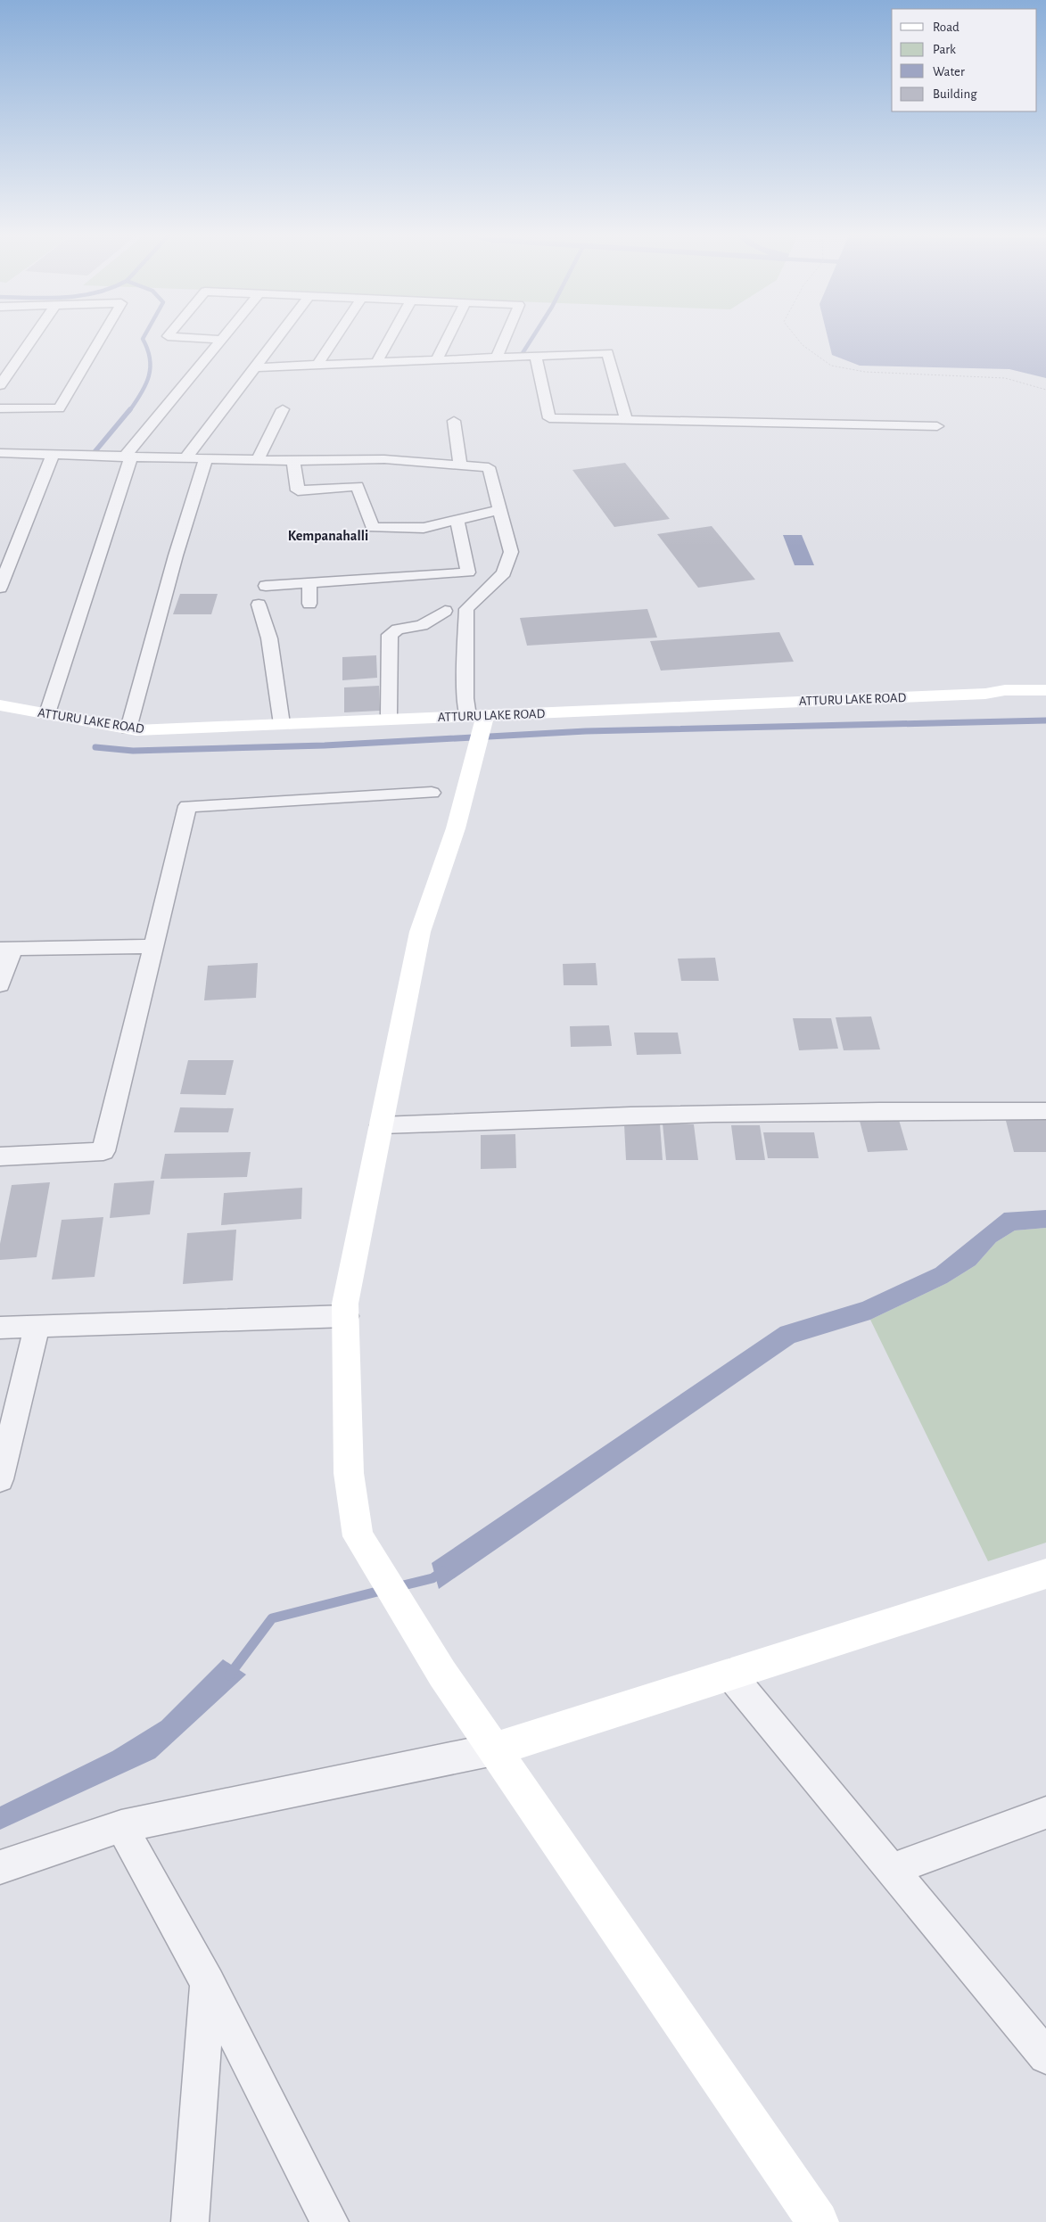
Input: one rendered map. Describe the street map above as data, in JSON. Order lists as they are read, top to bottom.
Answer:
{
  "streets": {
    "street": ["ATTURU LAKE ROAD"]
  },
  "districts": ["Kempanahalli"],
  "legend": [
    "Road",
    "Park",
    "Water",
    "Building"
  ]
}
